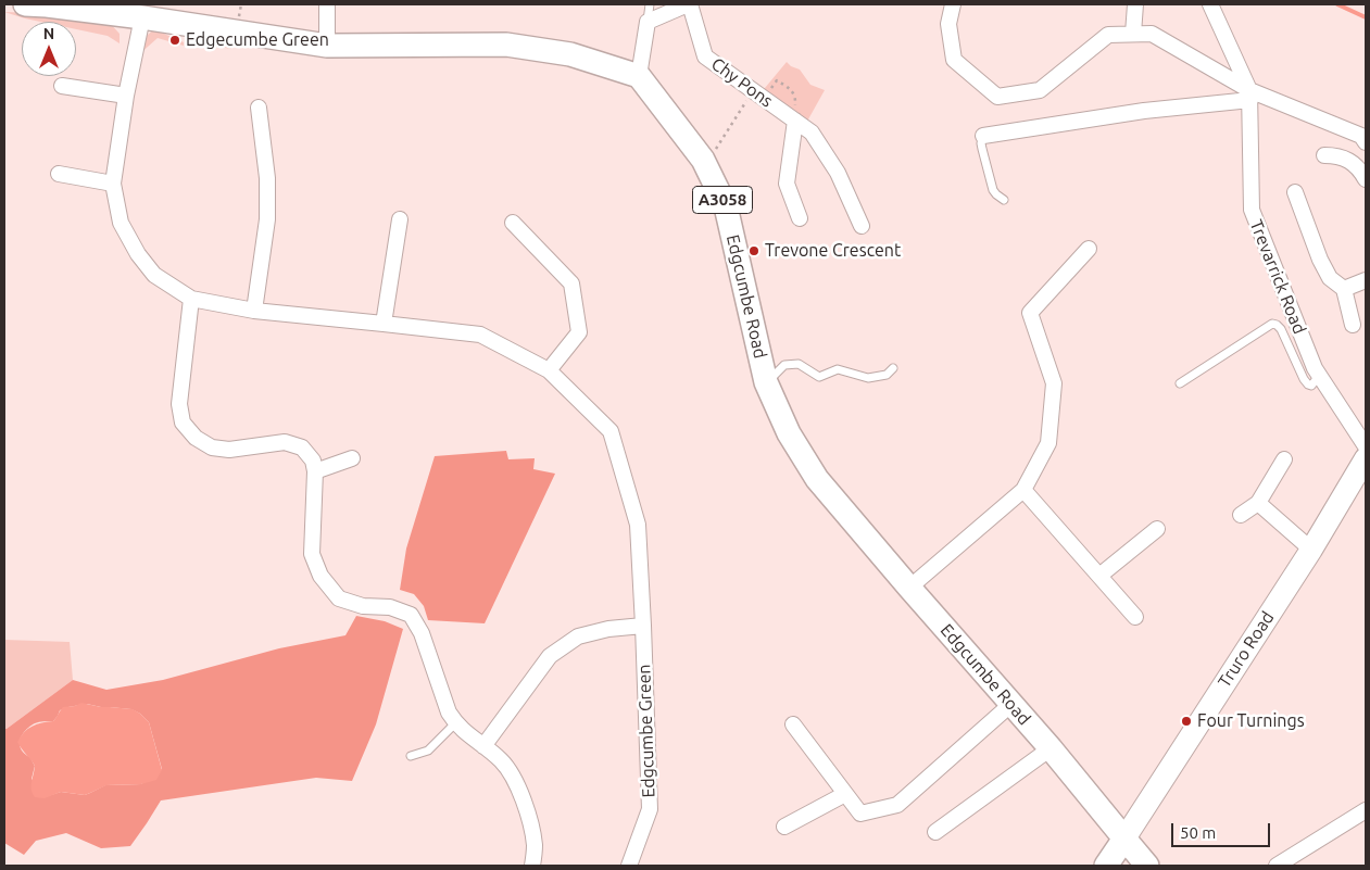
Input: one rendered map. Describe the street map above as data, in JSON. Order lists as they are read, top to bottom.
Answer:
{
  "streets": {
    "main road": ["A3058", "Edgcumbe Road", "Truro Road"],
    "street": ["Chy Pons", "Trevarrick Road", "Edgcumbe Green"]
  },
  "crossings": [
    ["Trevarrick Road", "Truro Road"],
    ["Edgcumbe Road", "Truro Road"]
  ],
  "places": ["Edgecumbe Green", "Trevone Crescent", "Four Turnings"],
  "scale_bar": "50 m",
  "north": "top"
}
